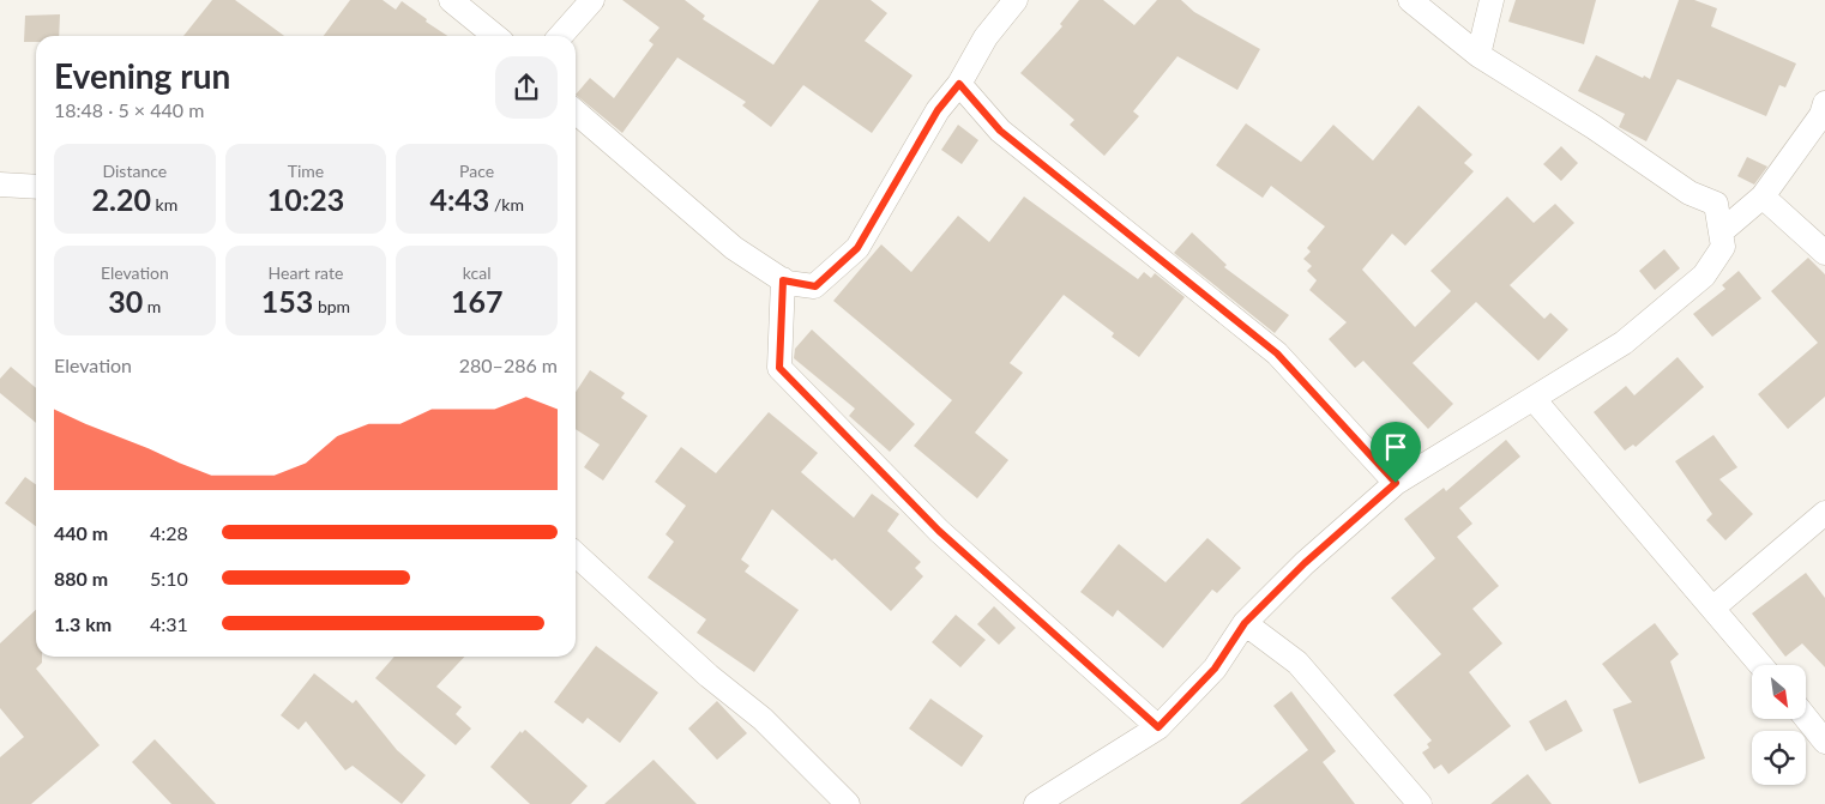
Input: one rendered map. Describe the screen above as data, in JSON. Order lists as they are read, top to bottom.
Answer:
{
  "north": "bottom right",
  "page": {
    "heading": ["Evening run", "18:48 · 5 × 440 m"],
    "stats": [
      ["Distance", "2.20 km"],
      ["Time", "10:23"],
      ["Pace", "4:43 /km"],
      ["Elevation", "30 m"],
      ["Heart rate", "153 bpm"],
      ["kcal", "167"]
    ],
    "chart": ["Elevation", "280–286 m"],
    "list": [
      {
        "name": "440 m",
        "note": "4:28"
      },
      {
        "name": "880 m",
        "note": "5:10"
      },
      {
        "name": "1.3 km",
        "note": "4:31"
      }
    ]
  }
}
